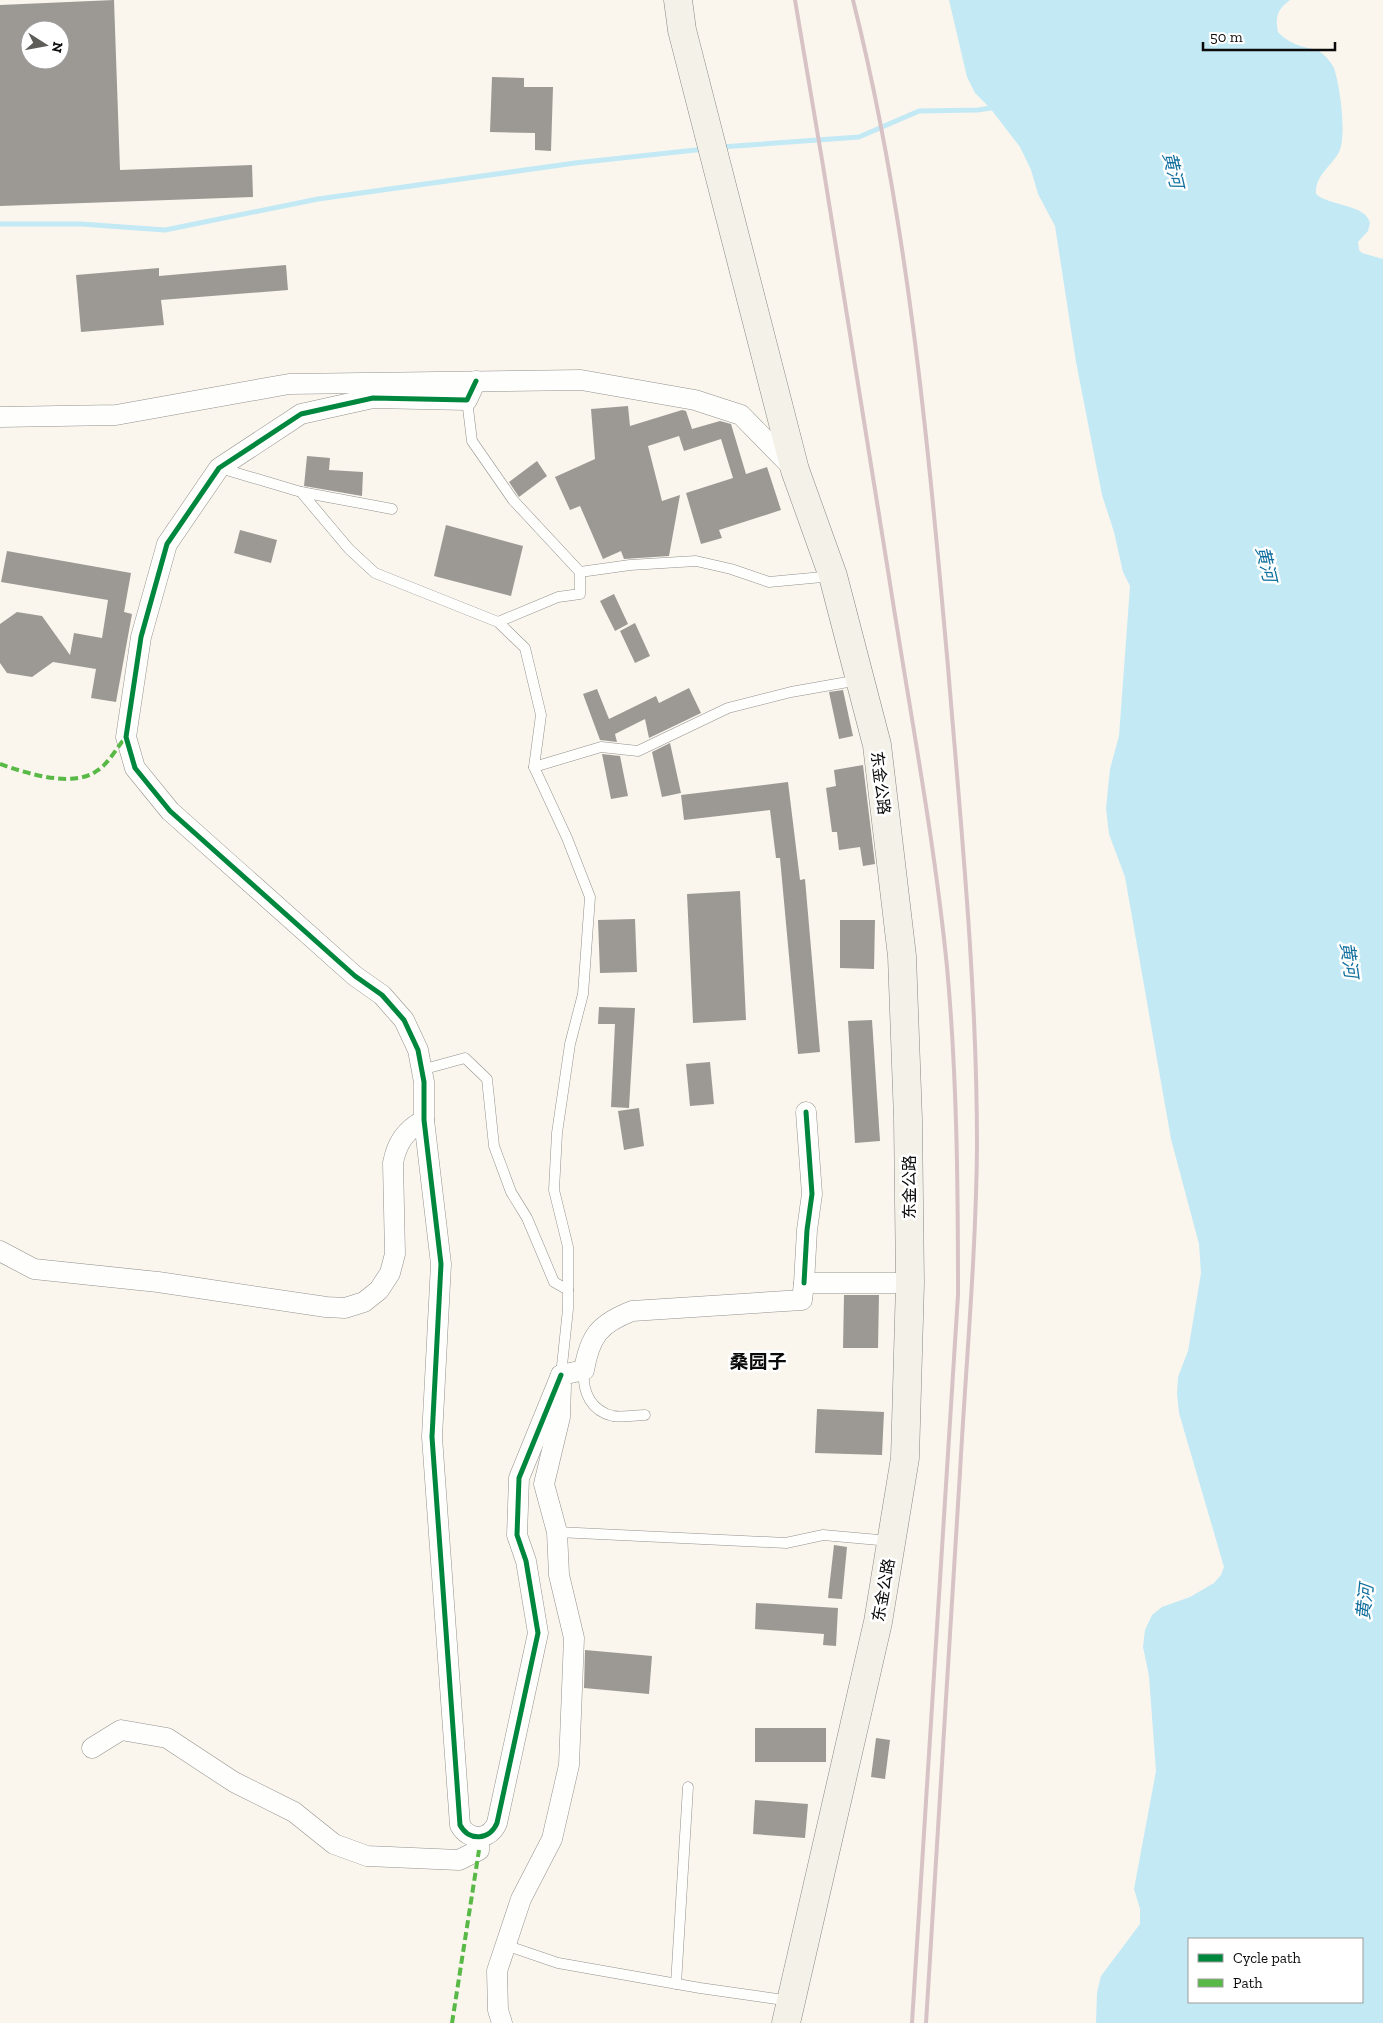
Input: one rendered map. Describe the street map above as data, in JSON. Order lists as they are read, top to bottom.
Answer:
{
  "streets": {
    "main road": ["东金公路"]
  },
  "districts": ["桑园子"],
  "water": ["黄河"],
  "legend": ["Cycle path", "Path"],
  "scale_bar": "50 m",
  "north": "right"
}
